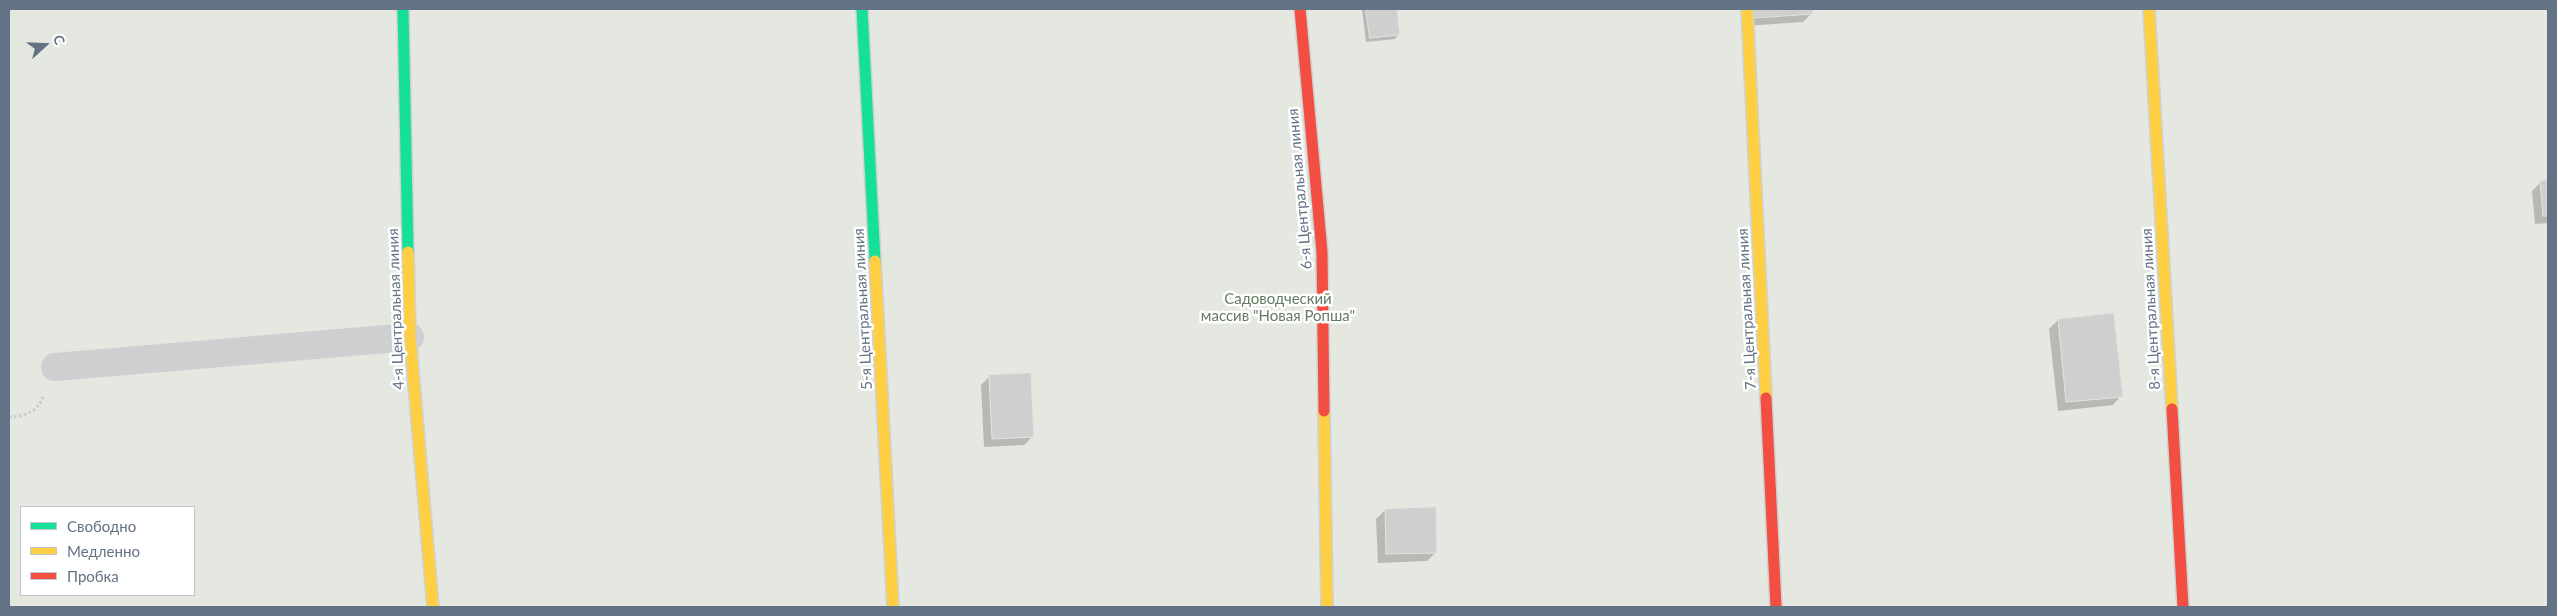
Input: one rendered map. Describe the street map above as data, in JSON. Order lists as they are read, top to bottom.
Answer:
{
  "streets": {
    "street": [
      "6-я Центральная линия",
      "4-я Центральная линия",
      "5-я Центральная линия",
      "7-я Центральная линия",
      "8-я Центральная линия"
    ]
  },
  "parks": ["Садоводческий массив \"Новая Ропша\""],
  "legend": ["Свободно", "Медленно", "Пробка"],
  "north": "right"
}
